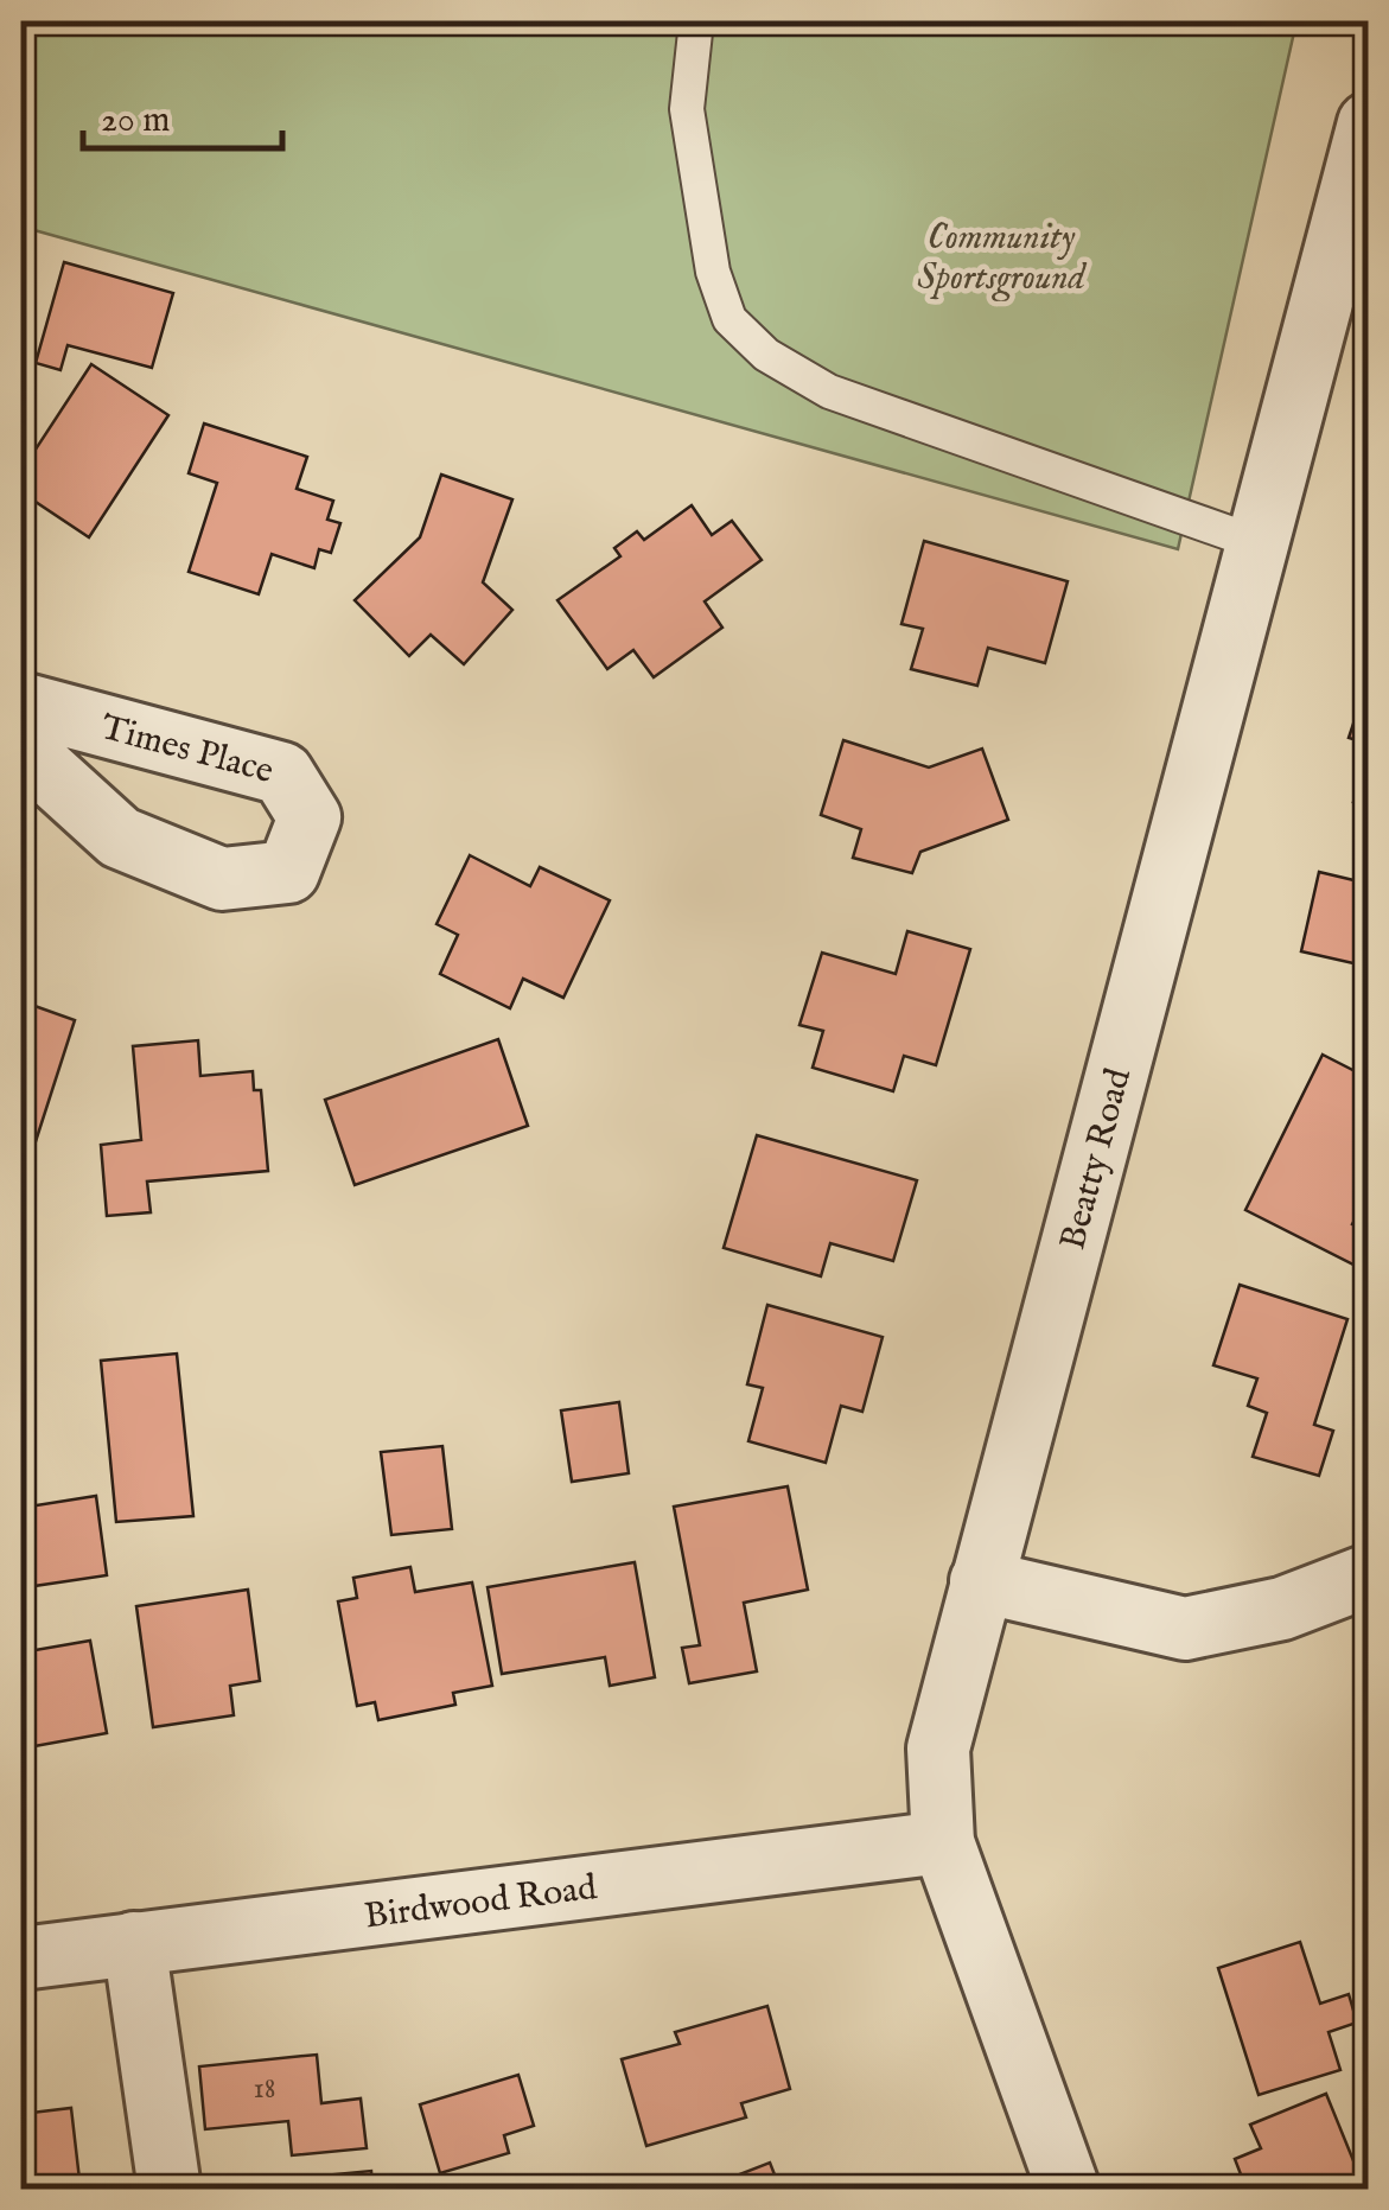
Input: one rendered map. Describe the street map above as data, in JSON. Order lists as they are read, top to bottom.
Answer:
{
  "streets": {
    "street": ["Times Place", "Beatty Road", "Birdwood Road"]
  },
  "crossings": [
    ["Beatty Road", "Birdwood Road"]
  ],
  "parks": ["Community Sportsground"],
  "house_numbers": ["18"],
  "scale_bar": "20 m"
}
